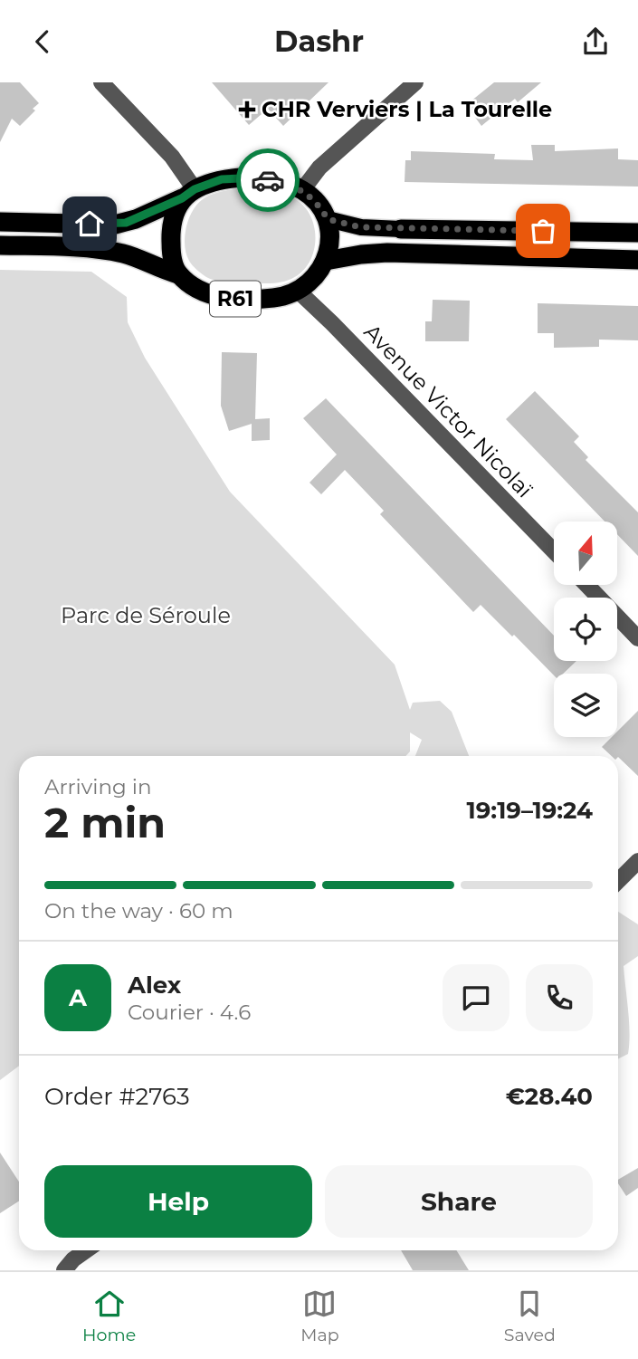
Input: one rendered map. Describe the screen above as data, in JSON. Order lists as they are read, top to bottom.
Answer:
{
  "streets": {
    "highway": ["R61"],
    "street": ["Avenue Victor Nicolaï"]
  },
  "crossings": [
    ["R61", "Avenue Victor Nicolaï"]
  ],
  "parks": ["Parc de Séroule"],
  "places": {
    "health": ["CHR Verviers | La Tourelle"]
  },
  "north": "top",
  "page": {
    "header": "Dashr",
    "heading": ["2 min", "Arriving in", "19:19–19:24"],
    "panel": [
      "Alex",
      "Courier · 4.6",
      "Order #2763",
      "€28.40"
    ],
    "bar": "On the way · 60 m",
    "round": "A",
    "buttons": ["Help", "Share"],
    "tabs": ["Home", "Map", "Saved"]
  }
}
